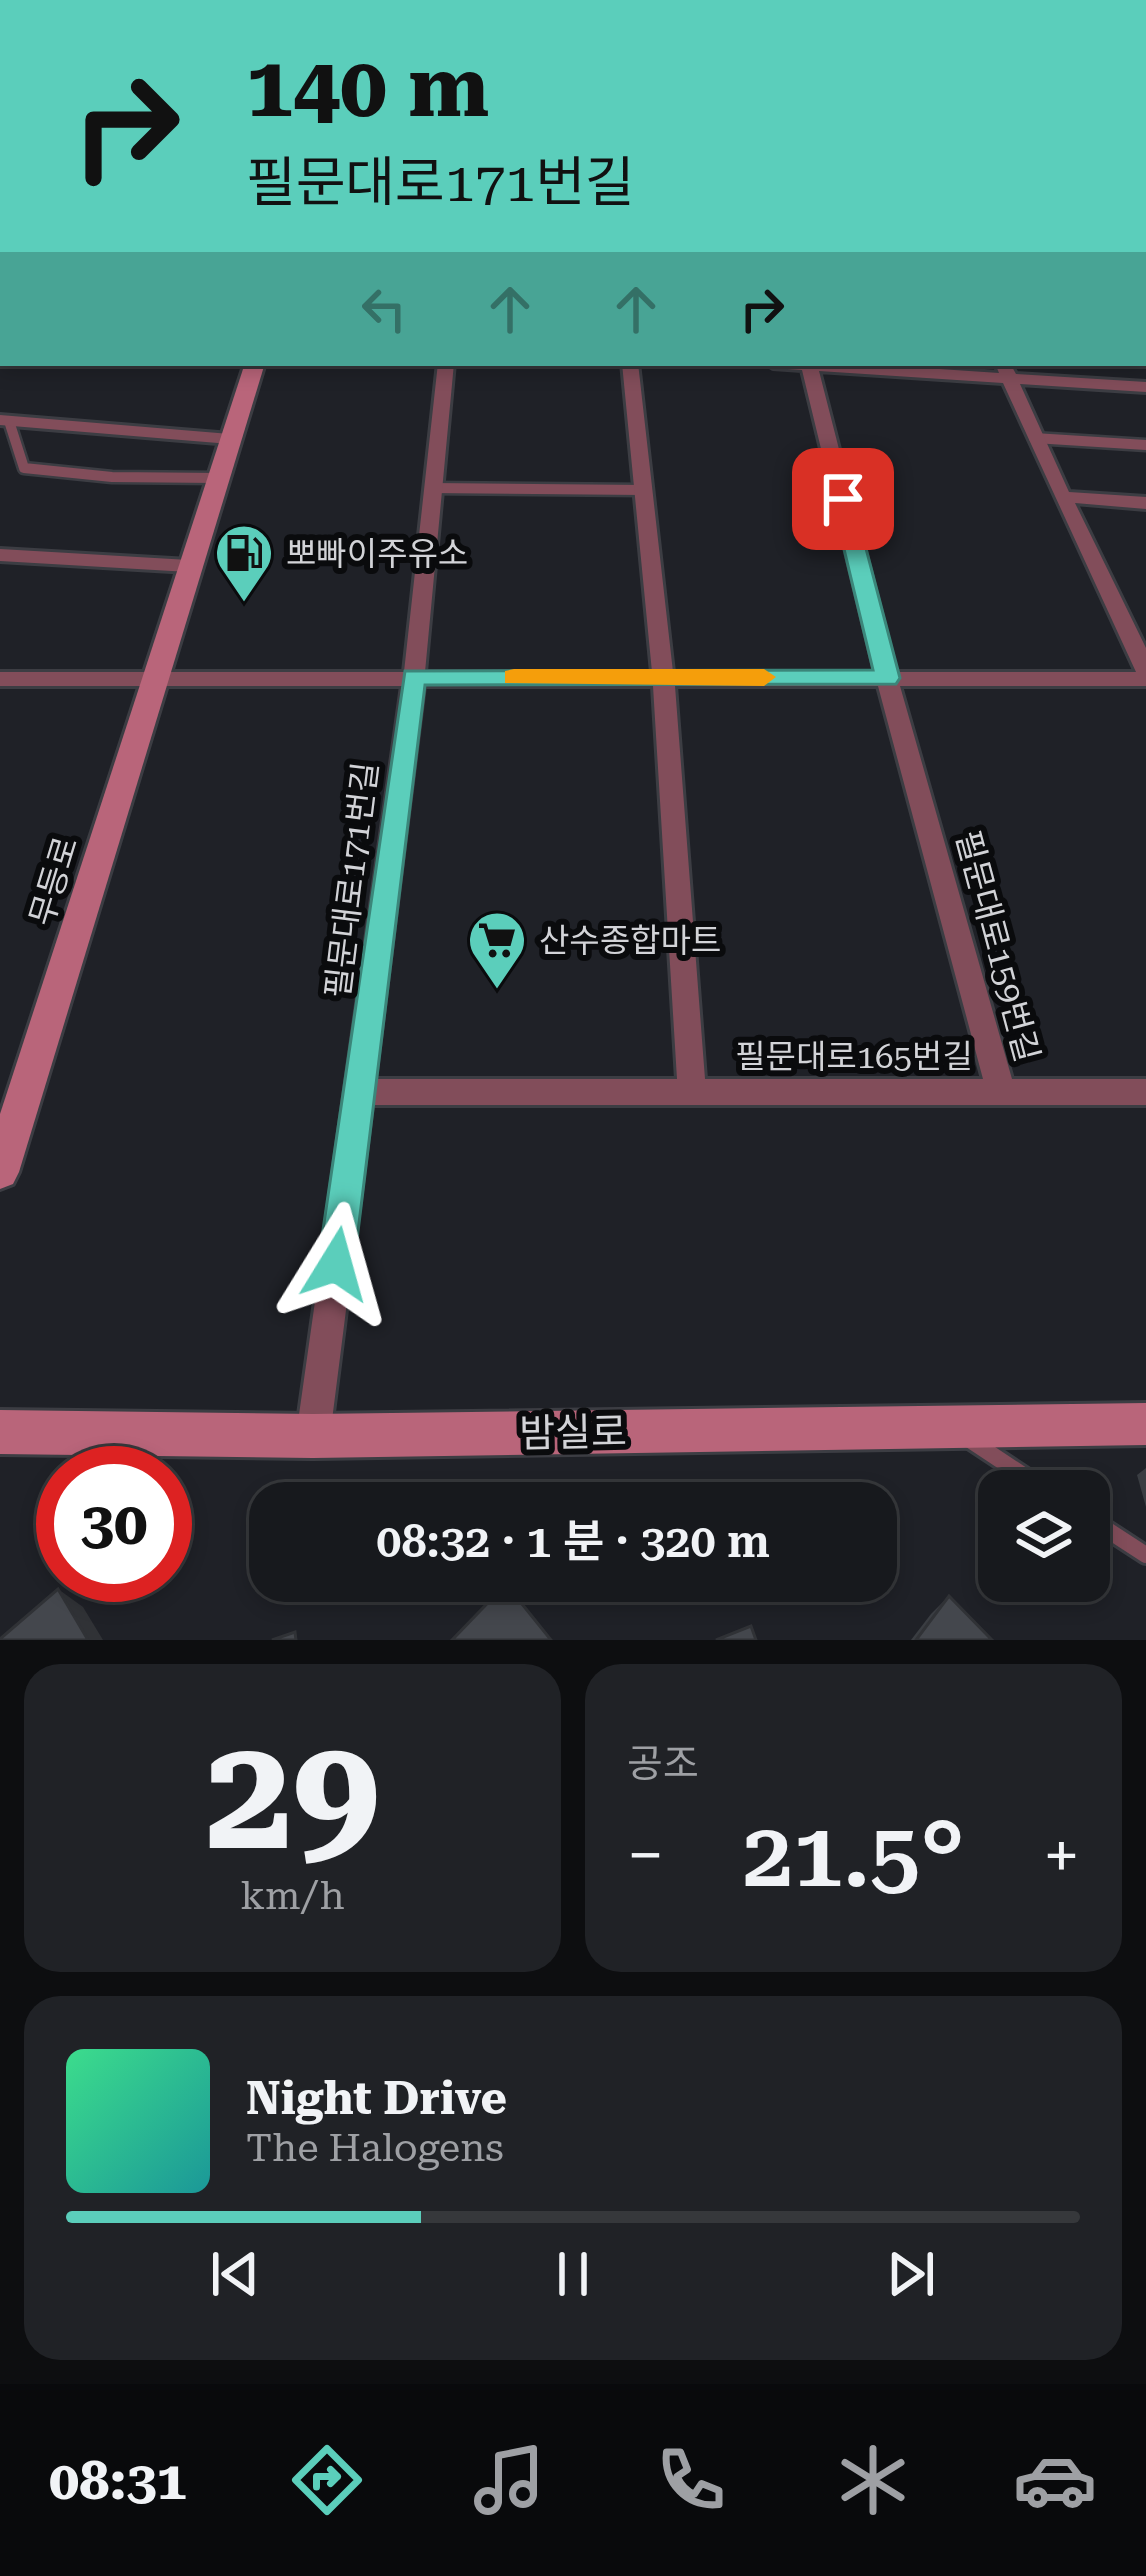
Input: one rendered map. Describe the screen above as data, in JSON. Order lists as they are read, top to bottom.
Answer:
{
  "streets": {
    "street": [
      "필문대로171번길",
      "무등로",
      "필문대로159번길",
      "필문대로165번길",
      "밤실로"
    ]
  },
  "crossings": [
    ["필문대로171번길", "밤실로"],
    ["필문대로159번길", "필문대로165번길"]
  ],
  "places": {
    "fuel station": ["뽀빠이주유소"],
    "supermarket": ["산수종합마트"]
  },
  "page": {
    "turn": ["140 m", "필문대로171번길"],
    "limit": "30",
    "trip": "08:32 · 1 분 · 320 m",
    "tile": [
      ["29", "km/h"],
      "공조"
    ],
    "heat": ["−", "21.5°", "+"],
    "song": ["Night Drive", "The Halogens"],
    "tabs": "08:31"
  }
}
